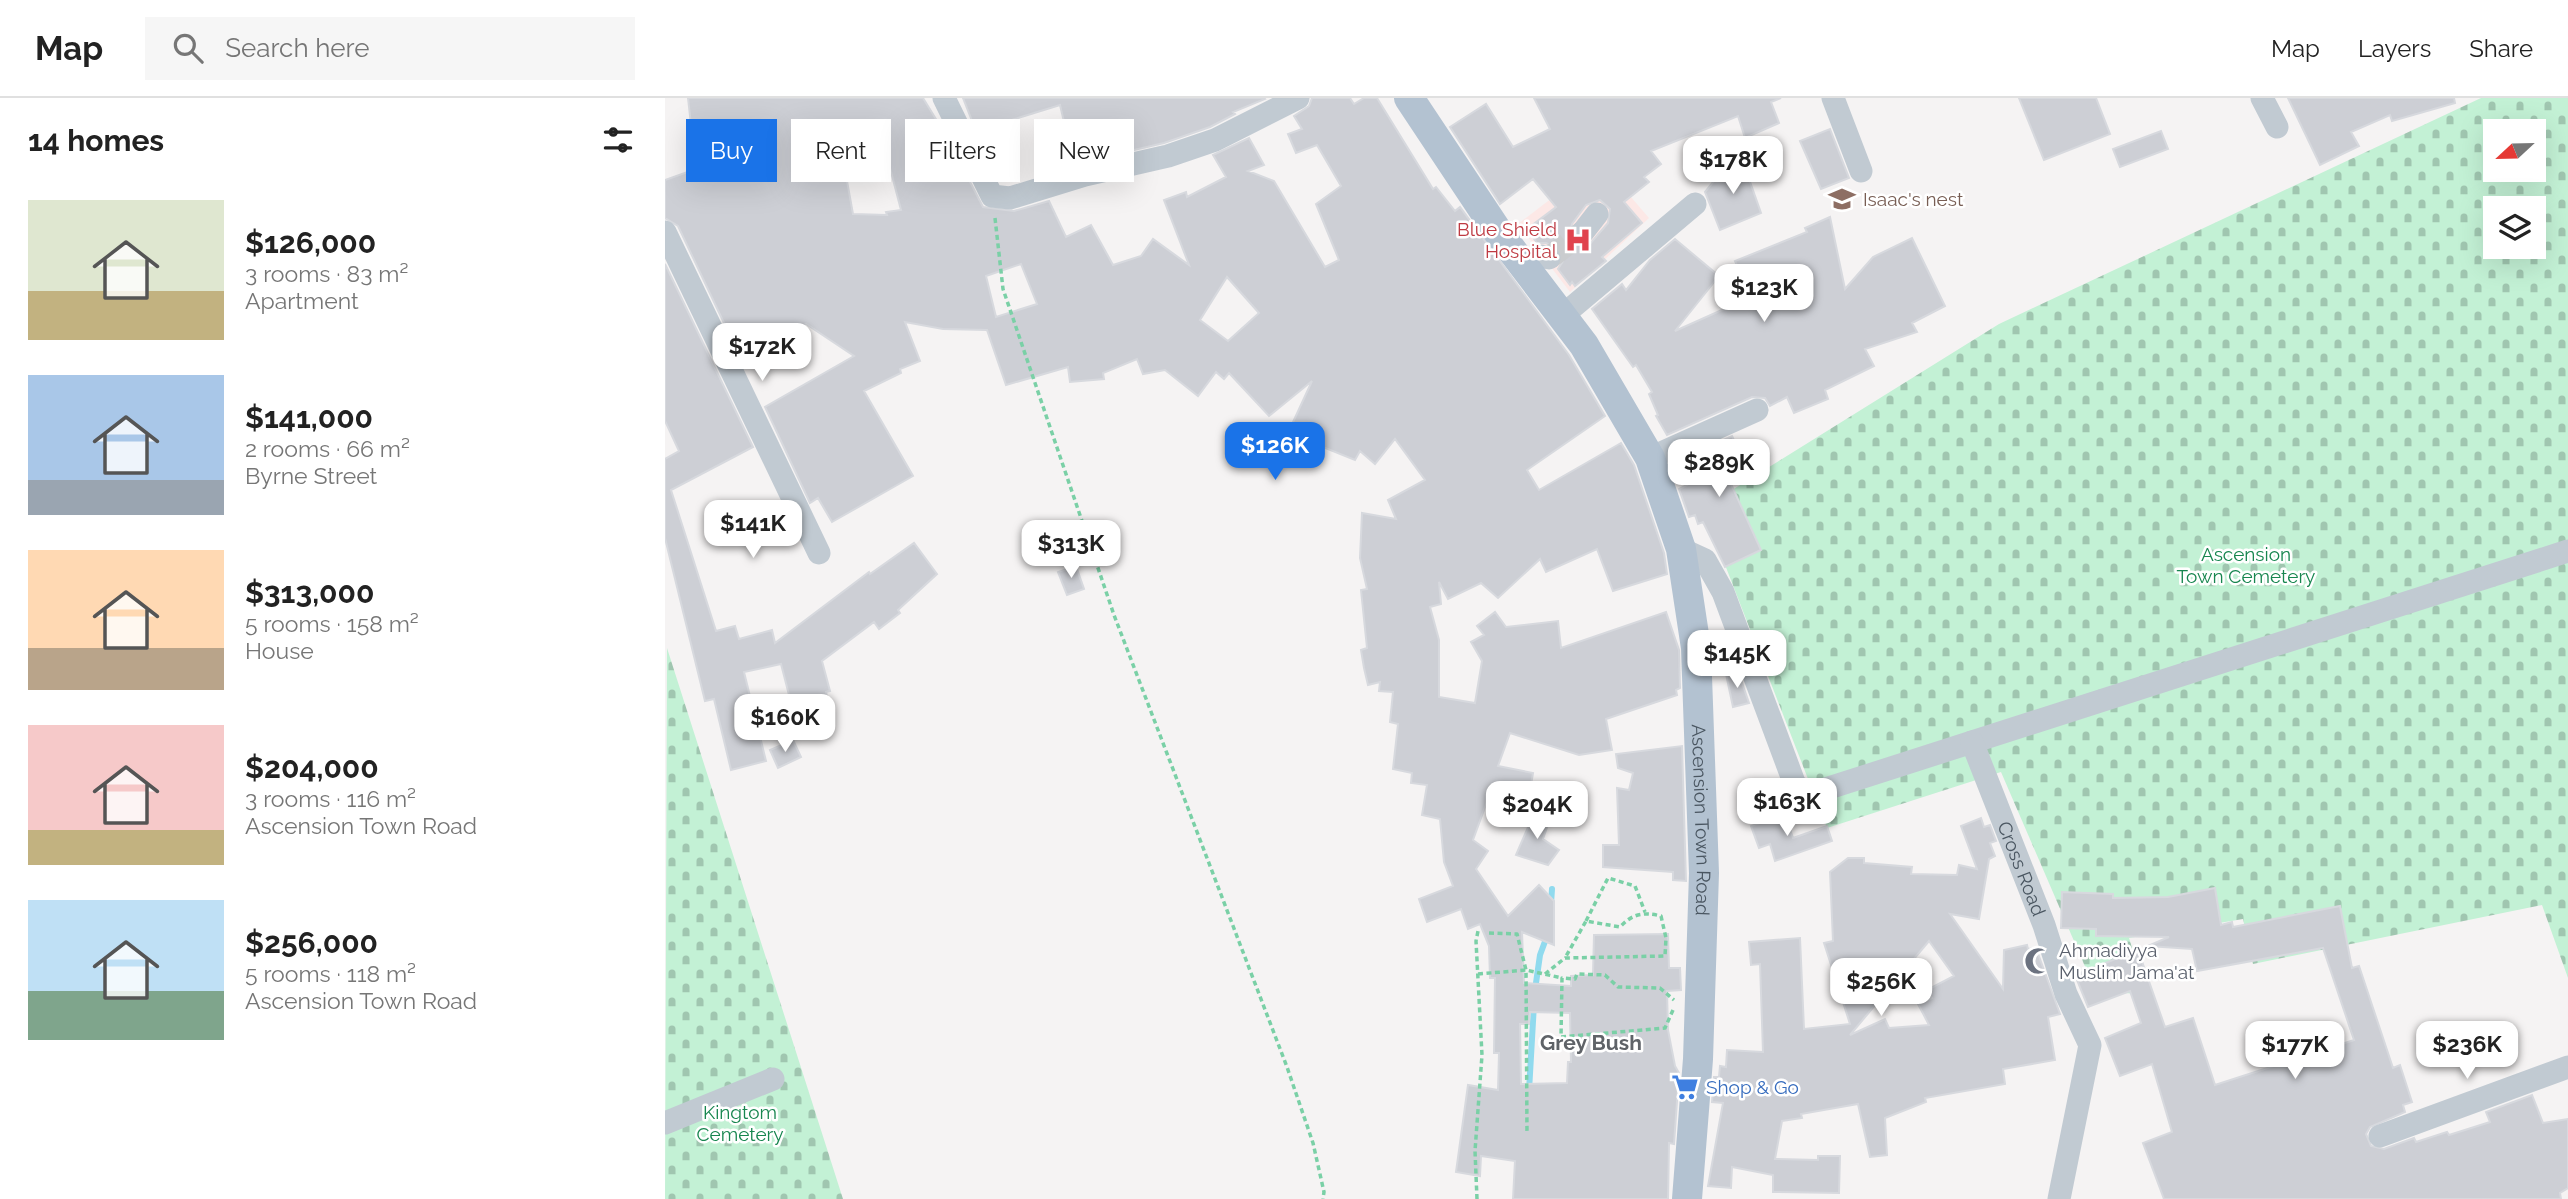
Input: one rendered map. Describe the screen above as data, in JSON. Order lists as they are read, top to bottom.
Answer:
{
  "streets": {
    "main road": ["Ascension Town Road"],
    "street": ["Cross Road"]
  },
  "districts": ["Grey Bush"],
  "parks": ["Ascension Town Cemetery", "Kingtom Cemetery"],
  "places": {
    "school or university": ["Isaac's nest"],
    "hospital": ["Blue Shield Hospital"],
    "mosque": ["Ahmadiyya Muslim Jama'at"],
    "supermarket": ["Shop & Go"]
  },
  "north": "left",
  "page": {
    "header": "Map",
    "search": "Search here",
    "nav": ["Map", "Layers", "Share"],
    "heading": "14 homes",
    "chip": [
      "Buy",
      "Rent",
      "Filters",
      "New"
    ],
    "price": [
      "$178K",
      "$123K",
      "$172K",
      "$126K",
      "$289K",
      "$141K",
      "$313K",
      "$145K",
      "$160K",
      "$163K",
      "$204K",
      "$256K",
      "$177K",
      "$236K"
    ],
    "list": [
      {
        "name": "$126,000",
        "note": "3 rooms · 83 m² · Apartment"
      },
      {
        "name": "$141,000",
        "note": "2 rooms · 66 m² · Byrne Street"
      },
      {
        "name": "$313,000",
        "note": "5 rooms · 158 m² · House"
      },
      {
        "name": "$204,000",
        "note": "3 rooms · 116 m² · Ascension Town Road"
      },
      {
        "name": "$256,000",
        "note": "5 rooms · 118 m² · Ascension Town Road"
      }
    ]
  }
}
